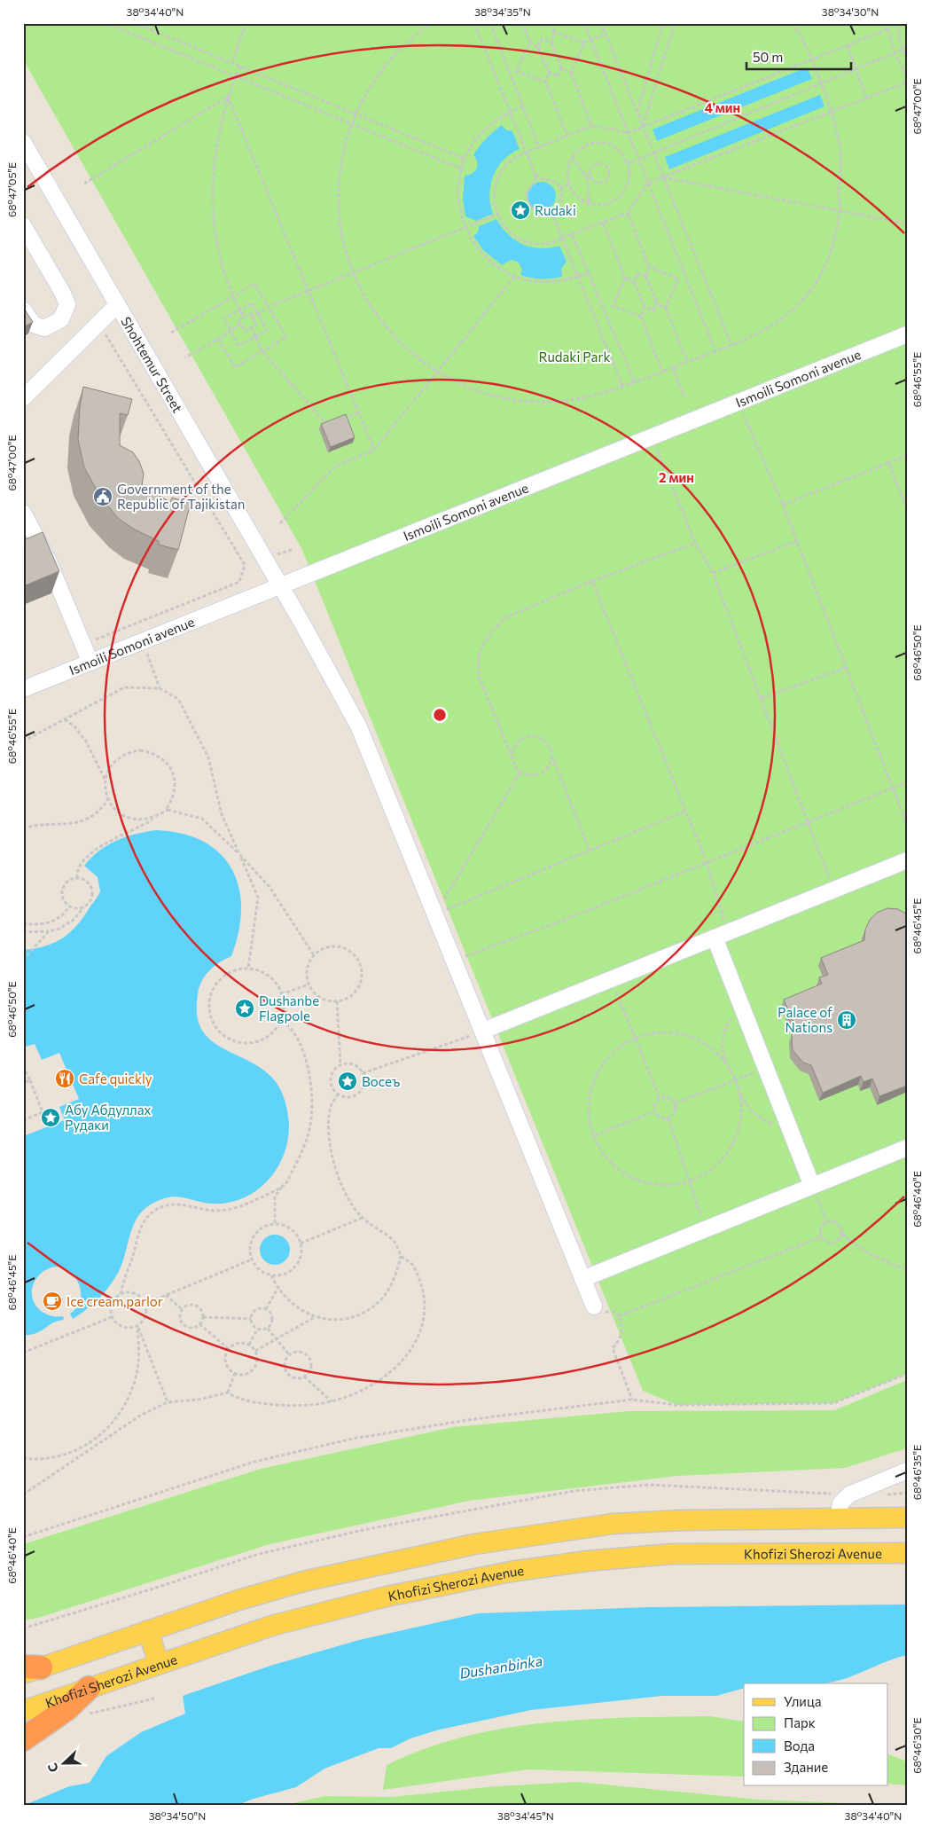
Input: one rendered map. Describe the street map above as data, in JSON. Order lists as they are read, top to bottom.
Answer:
{
  "streets": {
    "main road": ["Khofizi Sherozi Avenue"],
    "street": ["Shohtemur Street", "Ismoili Somoni avenue"]
  },
  "crossings": [
    ["Shohtemur Street", "Ismoili Somoni avenue"]
  ],
  "water": ["Dushanbinka"],
  "parks": ["Rudaki Park"],
  "places": {
    "place": [
      "Rudaki",
      "Dushanbe Flagpole",
      "Восеъ",
      "Абу Абдуллах Рудаки"
    ],
    "public building": ["Government of the Republic of Tajikistan"],
    "building": ["Palace of Nations"],
    "restaurant": ["Cafe quickly"],
    "cafe": ["Ice cream parlor"]
  },
  "legend": [
    "Улица",
    "Парк",
    "Вода",
    "Здание"
  ],
  "scale_bar": "50 m",
  "north": "left",
  "coordinates": [
    "38°34'40\"N",
    "38°34'35\"N",
    "38°34'30\"N",
    "68°47'00\"E",
    "68°47'05\"E",
    "68°46'55\"E",
    "68°46'50\"E",
    "68°46'45\"E",
    "68°46'40\"E",
    "68°46'35\"E",
    "68°46'30\"E",
    "38°34'50\"N",
    "38°34'45\"N"
  ],
  "rings": ["4 мин", "2 мин"]
}
